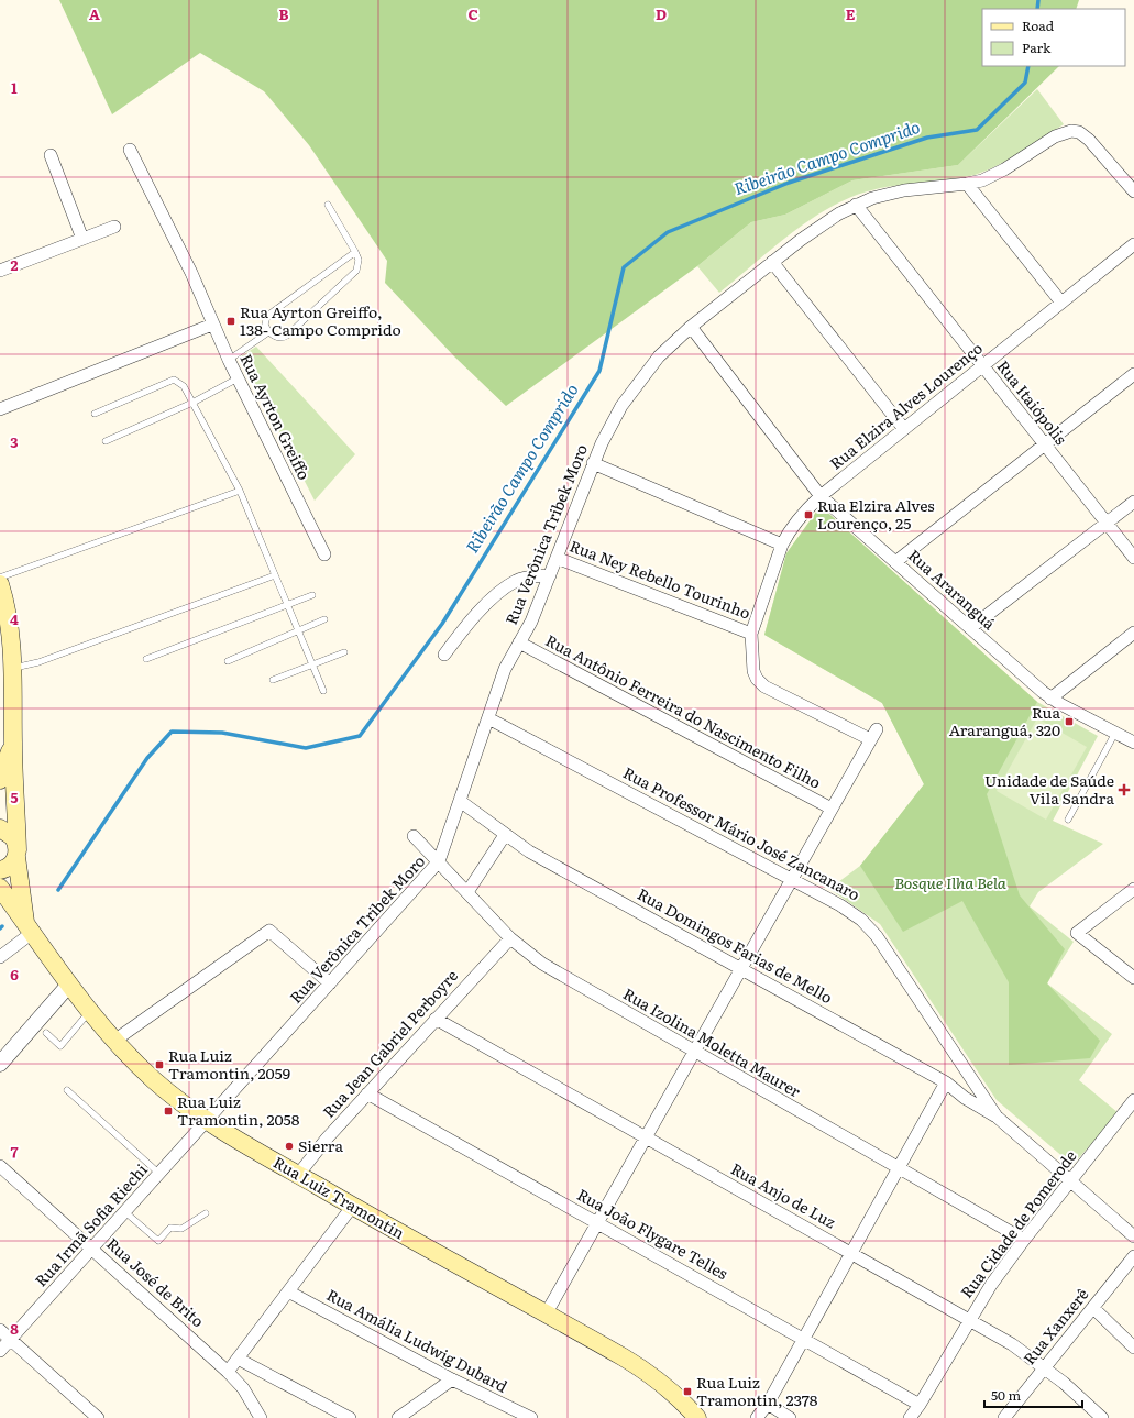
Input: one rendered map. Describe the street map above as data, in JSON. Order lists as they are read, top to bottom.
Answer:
{
  "streets": {
    "main road": ["Rua Luiz Tramontin"],
    "street": [
      "Rua Itaiópolis",
      "Rua Elzira Alves Lourenço",
      "Rua Ayrton Greiffo",
      "Rua Verônica Tribek Moro",
      "Rua Ney Rebello Tourinho",
      "Rua Araranguá",
      "Rua Antônio Ferreira do Nascimento Filho",
      "Rua Professor Mário José Zancanaro",
      "Rua Domingos Farias de Mello",
      "Rua Izolina Moletta Maurer",
      "Rua Jean Gabriel Perboyre",
      "Rua Anjo de Luz",
      "Rua Cidade de Pomerode",
      "Rua Irmã Sofia Riechi",
      "Rua João Flygare Telles",
      "Rua José de Brito",
      "Rua Xanxerê",
      "Rua Amália Ludwig Dubard"
    ]
  },
  "crossings": [
    ["Rua Itaiópolis", "Rua Elzira Alves Lourenço"],
    ["Rua Itaiópolis", "Rua Verônica Tribek Moro"],
    ["Rua Elzira Alves Lourenço", "Rua Ney Rebello Tourinho"],
    ["Rua Elzira Alves Lourenço", "Rua Araranguá"],
    ["Rua Verônica Tribek Moro", "Rua Ney Rebello Tourinho"],
    ["Rua Verônica Tribek Moro", "Rua Araranguá"],
    ["Rua Verônica Tribek Moro", "Rua Antônio Ferreira do Nascimento Filho"],
    ["Rua Verônica Tribek Moro", "Rua Professor Mário José Zancanaro"],
    ["Rua Verônica Tribek Moro", "Rua Domingos Farias de Mello"],
    ["Rua Verônica Tribek Moro", "Rua Izolina Moletta Maurer"],
    ["Rua Verônica Tribek Moro", "Rua Luiz Tramontin"],
    ["Rua Verônica Tribek Moro", "Rua Irmã Sofia Riechi"],
    ["Rua Professor Mário José Zancanaro", "Rua Domingos Farias de Mello"],
    ["Rua Professor Mário José Zancanaro", "Rua Cidade de Pomerode"],
    ["Rua Izolina Moletta Maurer", "Rua Jean Gabriel Perboyre"],
    ["Rua Izolina Moletta Maurer", "Rua Cidade de Pomerode"],
    ["Rua Jean Gabriel Perboyre", "Rua Anjo de Luz"],
    ["Rua Jean Gabriel Perboyre", "Rua Luiz Tramontin"],
    ["Rua Jean Gabriel Perboyre", "Rua João Flygare Telles"],
    ["Rua Anjo de Luz", "Rua Cidade de Pomerode"],
    ["Rua Anjo de Luz", "Rua Xanxerê"],
    ["Rua Luiz Tramontin", "Rua Irmã Sofia Riechi"],
    ["Rua Cidade de Pomerode", "Rua João Flygare Telles"],
    ["Rua Irmã Sofia Riechi", "Rua José de Brito"]
  ],
  "water": ["Ribeirão Campo Comprido"],
  "parks": ["Bosque Ilha Bela"],
  "places": {
    "transit": [
      "Rua Ayrton Greiffo, 138- Campo Comprido",
      "Rua Elzira Alves Lourenço, 25",
      "Rua Araranguá, 320",
      "Rua Luiz Tramontin, 2059",
      "Rua Luiz Tramontin, 2058",
      "Rua Luiz Tramontin, 2378"
    ],
    "health": ["Unidade de Saúde Vila Sandra"],
    "other": ["Sierra"]
  },
  "legend": ["Road", "Park"],
  "scale_bar": "50 m",
  "grid": {
    "columns": [
      "A",
      "B",
      "C",
      "D",
      "E"
    ],
    "rows": [
      "1",
      "2",
      "3",
      "4",
      "5",
      "6",
      "7",
      "8"
    ]
  }
}
